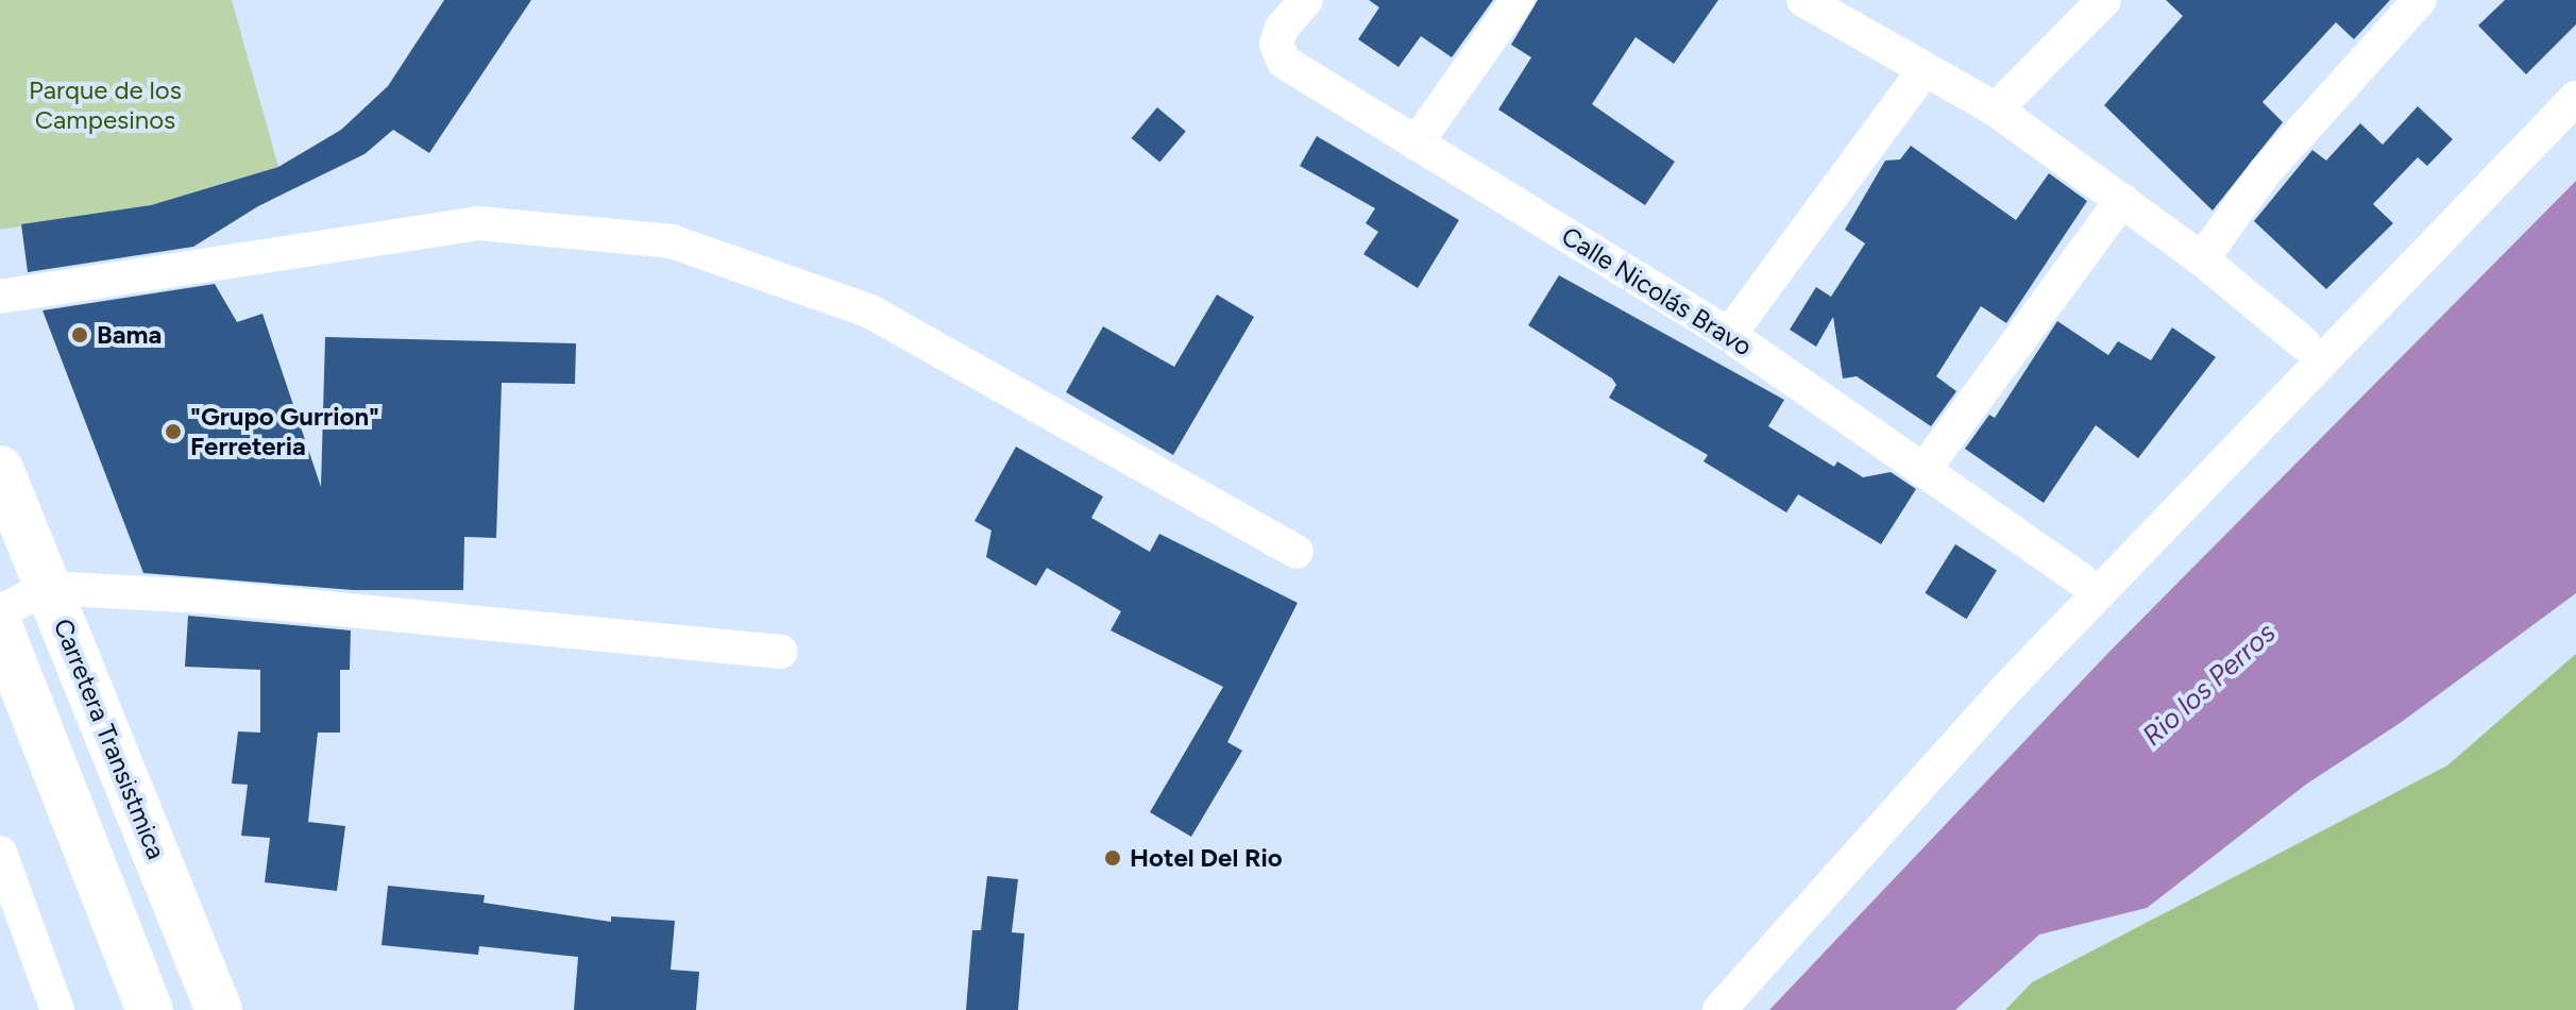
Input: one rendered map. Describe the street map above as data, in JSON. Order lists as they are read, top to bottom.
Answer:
{
  "streets": {
    "main road": ["Carretera Transistmica"],
    "street": ["Calle Nicolás Bravo"]
  },
  "water": ["Rio los Perros"],
  "parks": ["Parque de los Campesinos"],
  "places": ["Bama", "\"Grupo Gurrion\" Ferreteria", "Hotel Del Rio"]
}
